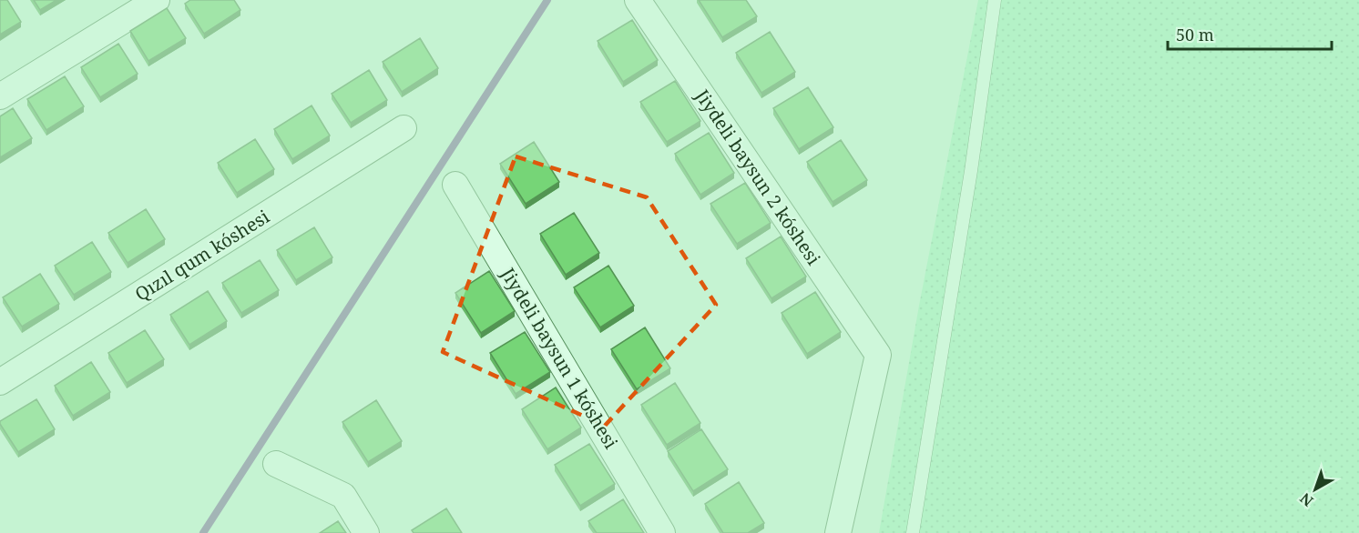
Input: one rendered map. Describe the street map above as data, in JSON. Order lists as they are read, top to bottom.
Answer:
{
  "streets": {
    "street": ["Jiydeli baysun 2 kóshesi", "Qızıl qum kóshesi", "Jiydeli baysun 1 kóshesi"]
  },
  "scale_bar": "50 m",
  "north": "bottom left"
}
